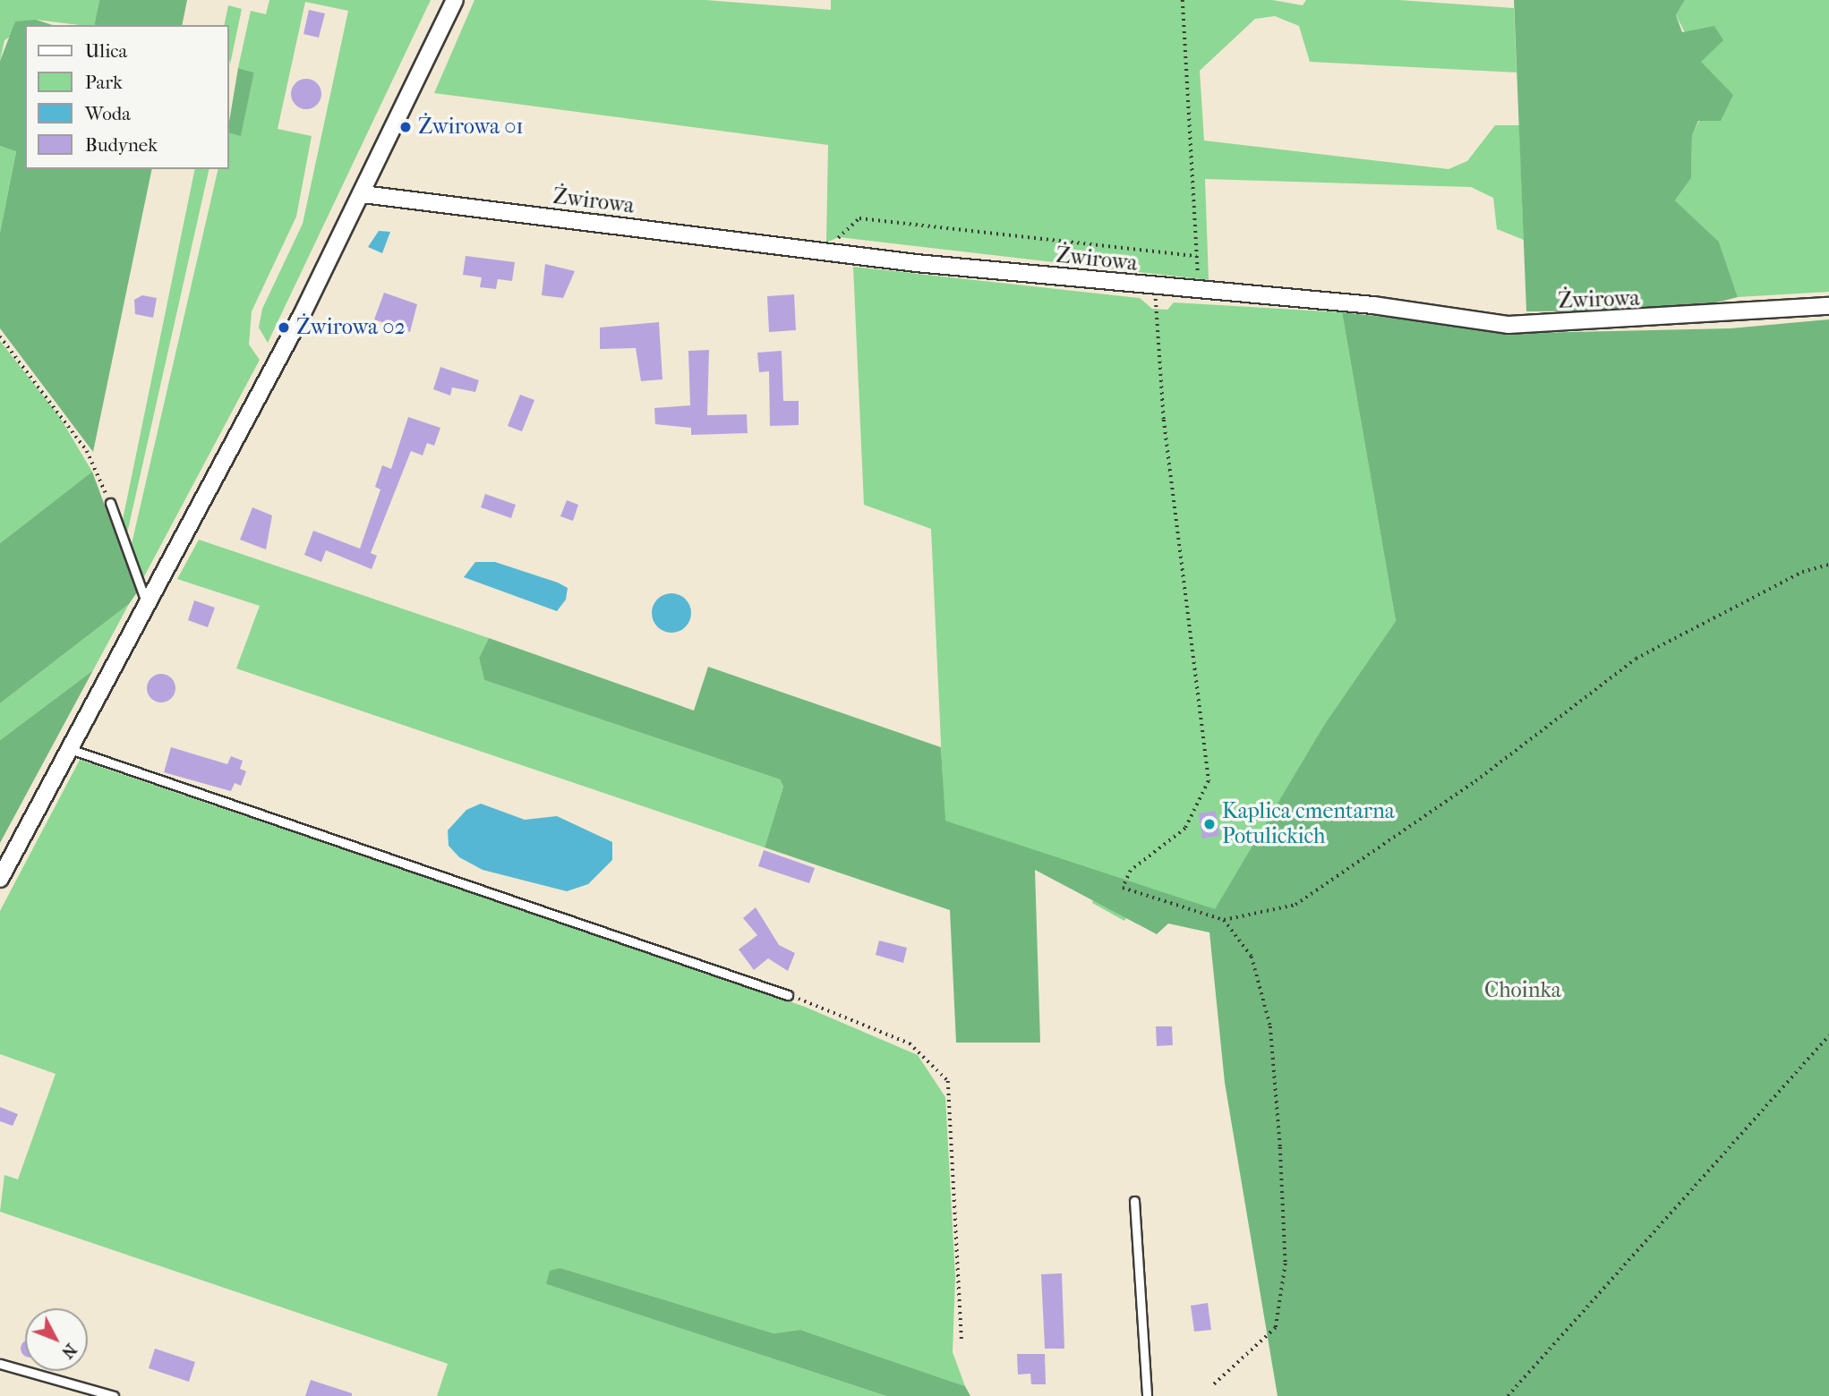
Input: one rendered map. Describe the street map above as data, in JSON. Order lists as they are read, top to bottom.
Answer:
{
  "streets": {
    "street": ["Żwirowa"]
  },
  "parks": ["Choinka"],
  "places": ["Żwirowa 01", "Żwirowa 02", "Kaplica cmentarna Potulickich"],
  "legend": [
    "Ulica",
    "Park",
    "Woda",
    "Budynek"
  ],
  "north": "bottom right"
}
